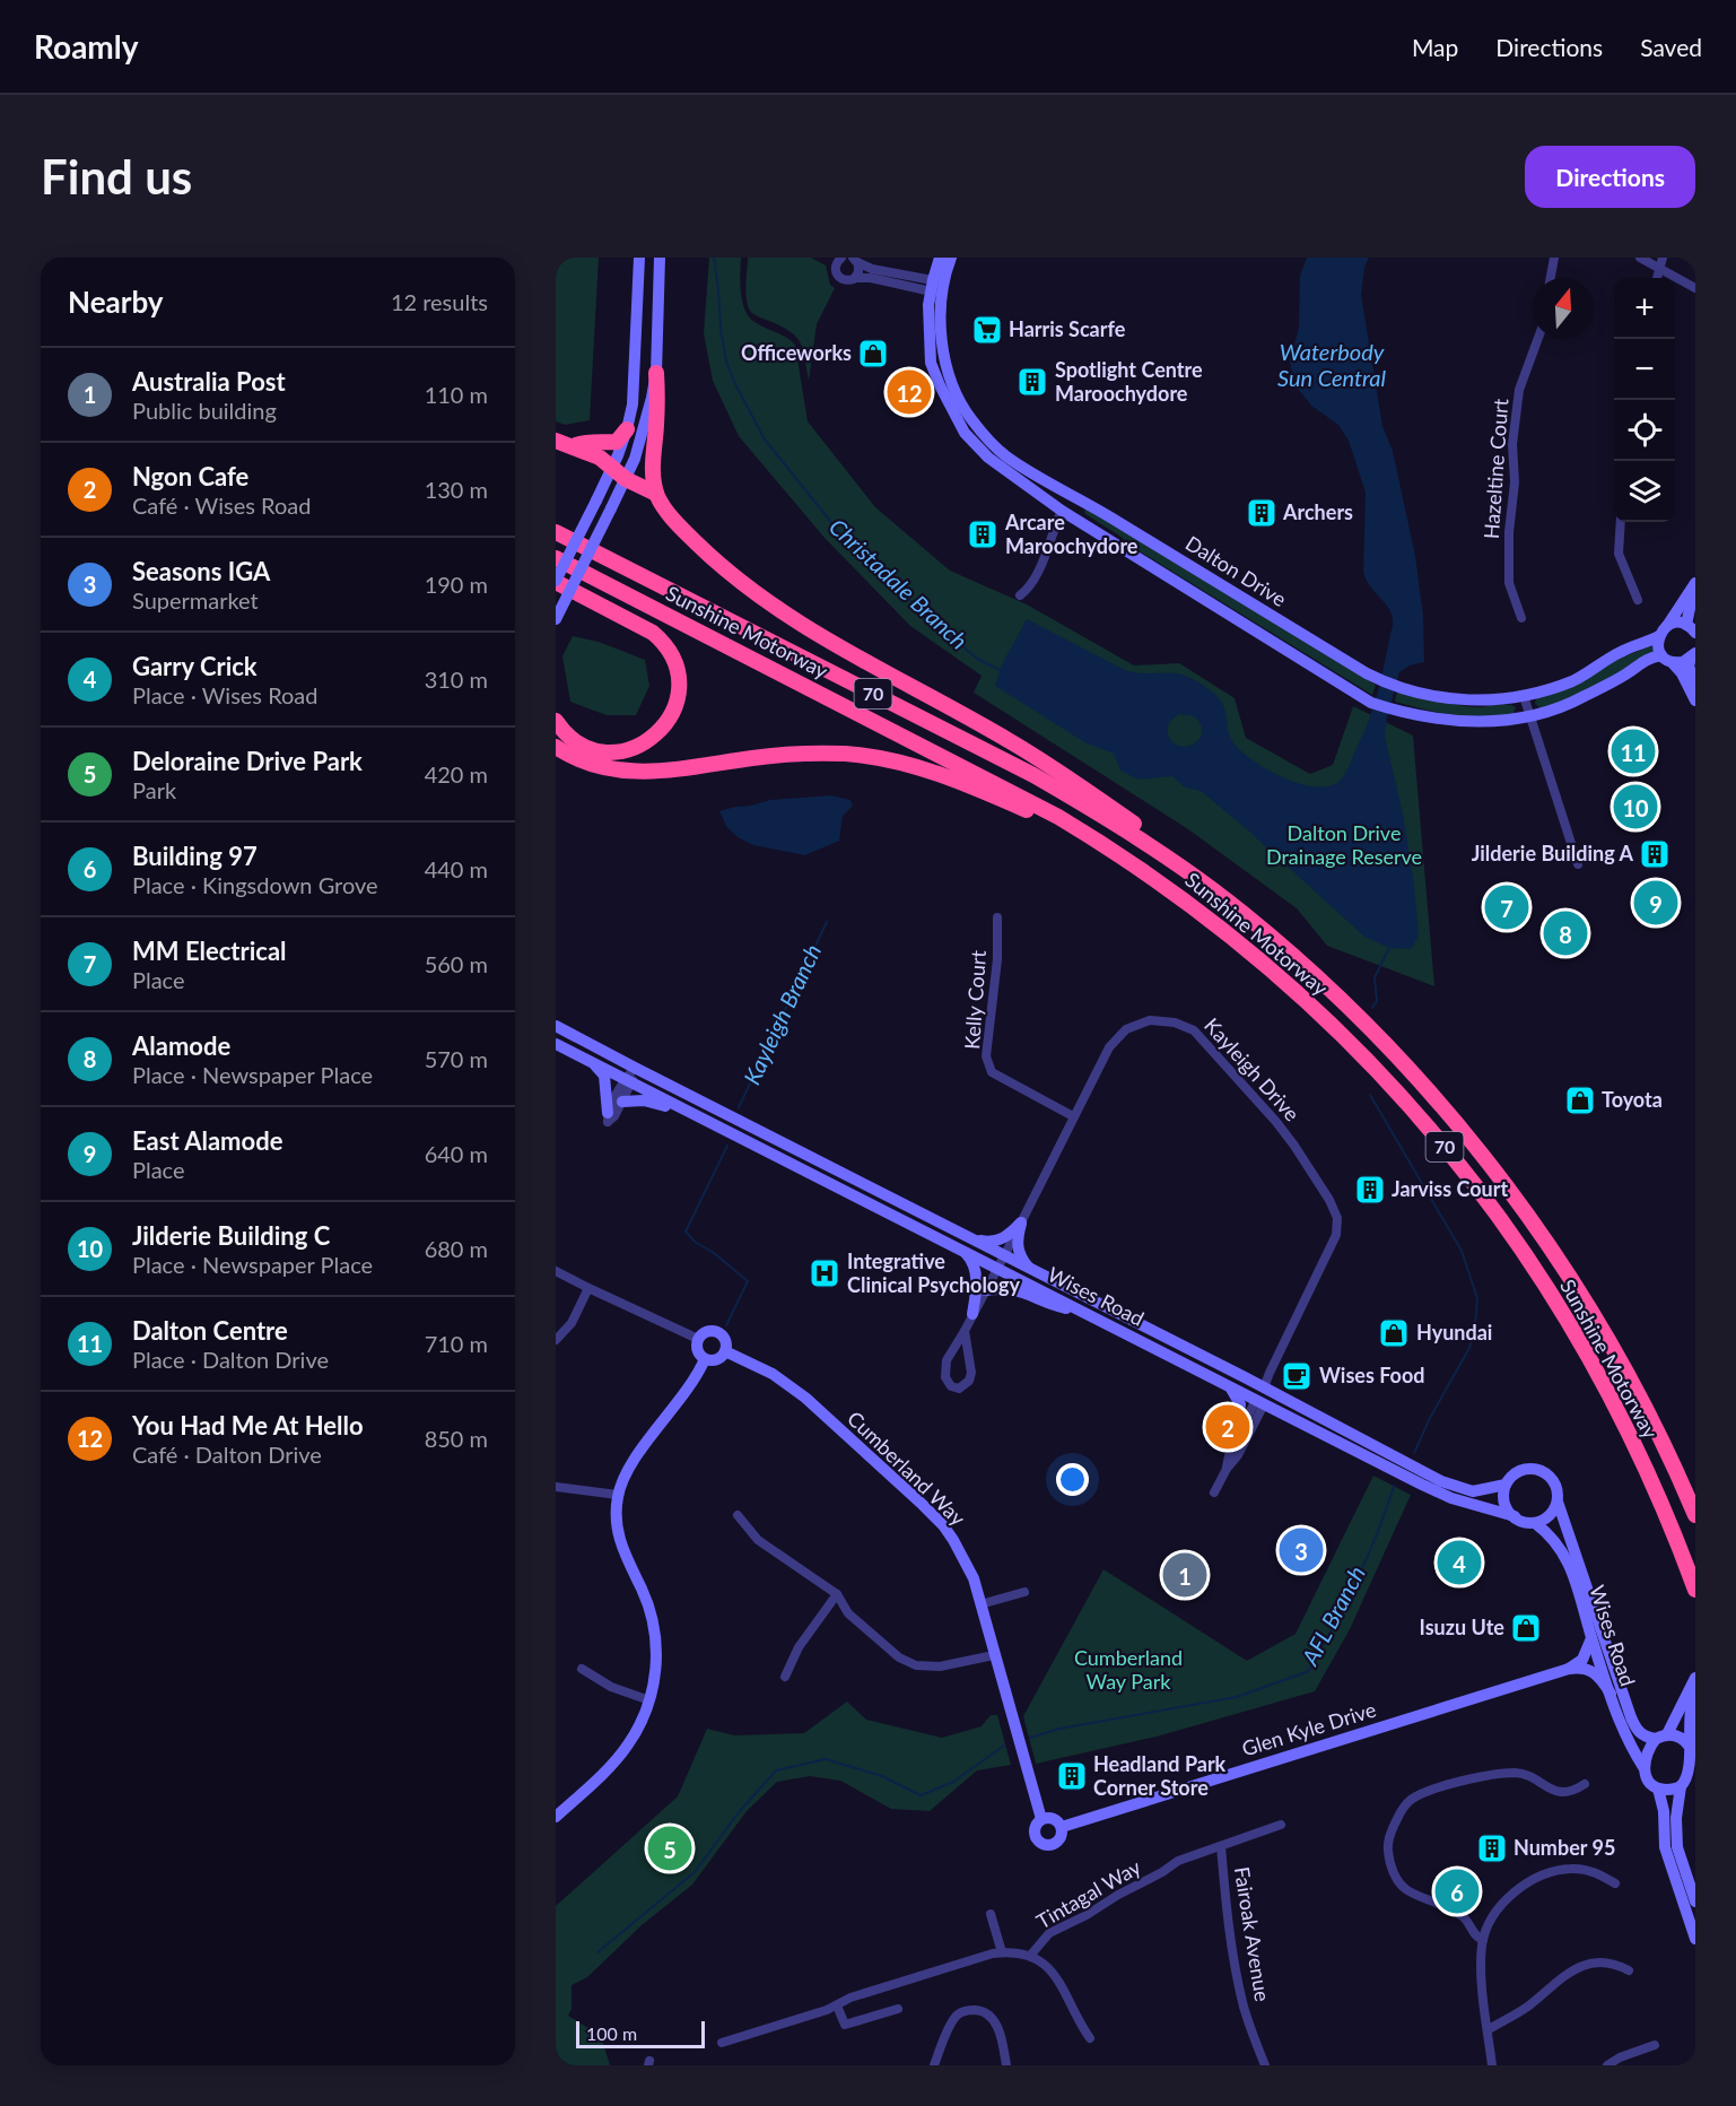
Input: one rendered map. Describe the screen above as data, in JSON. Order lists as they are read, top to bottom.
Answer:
{
  "streets": {
    "highway": ["Sunshine Motorway", "70"],
    "main road": [
      "Dalton Drive",
      "Kayleigh Drive",
      "Wises Road",
      "Cumberland Way",
      "Glen Kyle Drive"
    ],
    "street": [
      "Hazeltine Court",
      "Kelly Court",
      "Tintagal Way",
      "Fairoak Avenue"
    ]
  },
  "crossings": [
    ["Kelly Court", "Kayleigh Drive"],
    ["Kayleigh Drive", "Wises Road"],
    ["Cumberland Way", "Glen Kyle Drive"],
    ["Tintagal Way", "Fairoak Avenue"]
  ],
  "water": [
    "Waterbody Sun Central",
    "Christadale Branch",
    "Kayleigh Branch",
    "AFL Branch"
  ],
  "parks": ["Dalton Drive Drainage Reserve", "Cumberland Way Park"],
  "places": {
    "supermarket": ["Harris Scarfe"],
    "shop": [
      "Officeworks",
      "Toyota",
      "Hyundai",
      "Isuzu Ute"
    ],
    "building": [
      "Spotlight Centre Maroochydore",
      "Archers",
      "Arcare Maroochydore",
      "Jilderie Building A",
      "Jarviss Court",
      "Headland Park Corner Store",
      "Number 95"
    ],
    "hospital": ["Integrative Clinical Psychology"],
    "cafe": ["Wises Food"]
  },
  "scale_bar": "100 m",
  "north": "top",
  "page": {
    "header": "Roamly",
    "nav": ["Map", "Directions", "Saved"],
    "buttons": "Directions",
    "title": "Find us",
    "heading": ["Nearby", "12 results"],
    "map_buttons": ["+", "−"],
    "list": [
      {
        "mark": "1",
        "name": "Australia Post",
        "note": "Public building",
        "value": "110 m"
      },
      {
        "mark": "2",
        "name": "Ngon Cafe",
        "note": "Café · Wises Road",
        "value": "130 m"
      },
      {
        "mark": "3",
        "name": "Seasons IGA",
        "note": "Supermarket",
        "value": "190 m"
      },
      {
        "mark": "4",
        "name": "Garry Crick",
        "note": "Place · Wises Road",
        "value": "310 m"
      },
      {
        "mark": "5",
        "name": "Deloraine Drive Park",
        "note": "Park",
        "value": "420 m"
      },
      {
        "mark": "6",
        "name": "Building 97",
        "note": "Place · Kingsdown Grove",
        "value": "440 m"
      },
      {
        "mark": "7",
        "name": "MM Electrical",
        "note": "Place",
        "value": "560 m"
      },
      {
        "mark": "8",
        "name": "Alamode",
        "note": "Place · Newspaper Place",
        "value": "570 m"
      },
      {
        "mark": "9",
        "name": "East Alamode",
        "note": "Place",
        "value": "640 m"
      },
      {
        "mark": "10",
        "name": "Jilderie Building C",
        "note": "Place · Newspaper Place",
        "value": "680 m"
      },
      {
        "mark": "11",
        "name": "Dalton Centre",
        "note": "Place · Dalton Drive",
        "value": "710 m"
      },
      {
        "mark": "12",
        "name": "You Had Me At Hello",
        "note": "Café · Dalton Drive",
        "value": "850 m"
      }
    ],
    "pins": [
      "12",
      "11",
      "10",
      "9",
      "7",
      "8",
      "2",
      "3",
      "4",
      "1",
      "5",
      "6"
    ],
    "scale": "100 m"
  }
}
